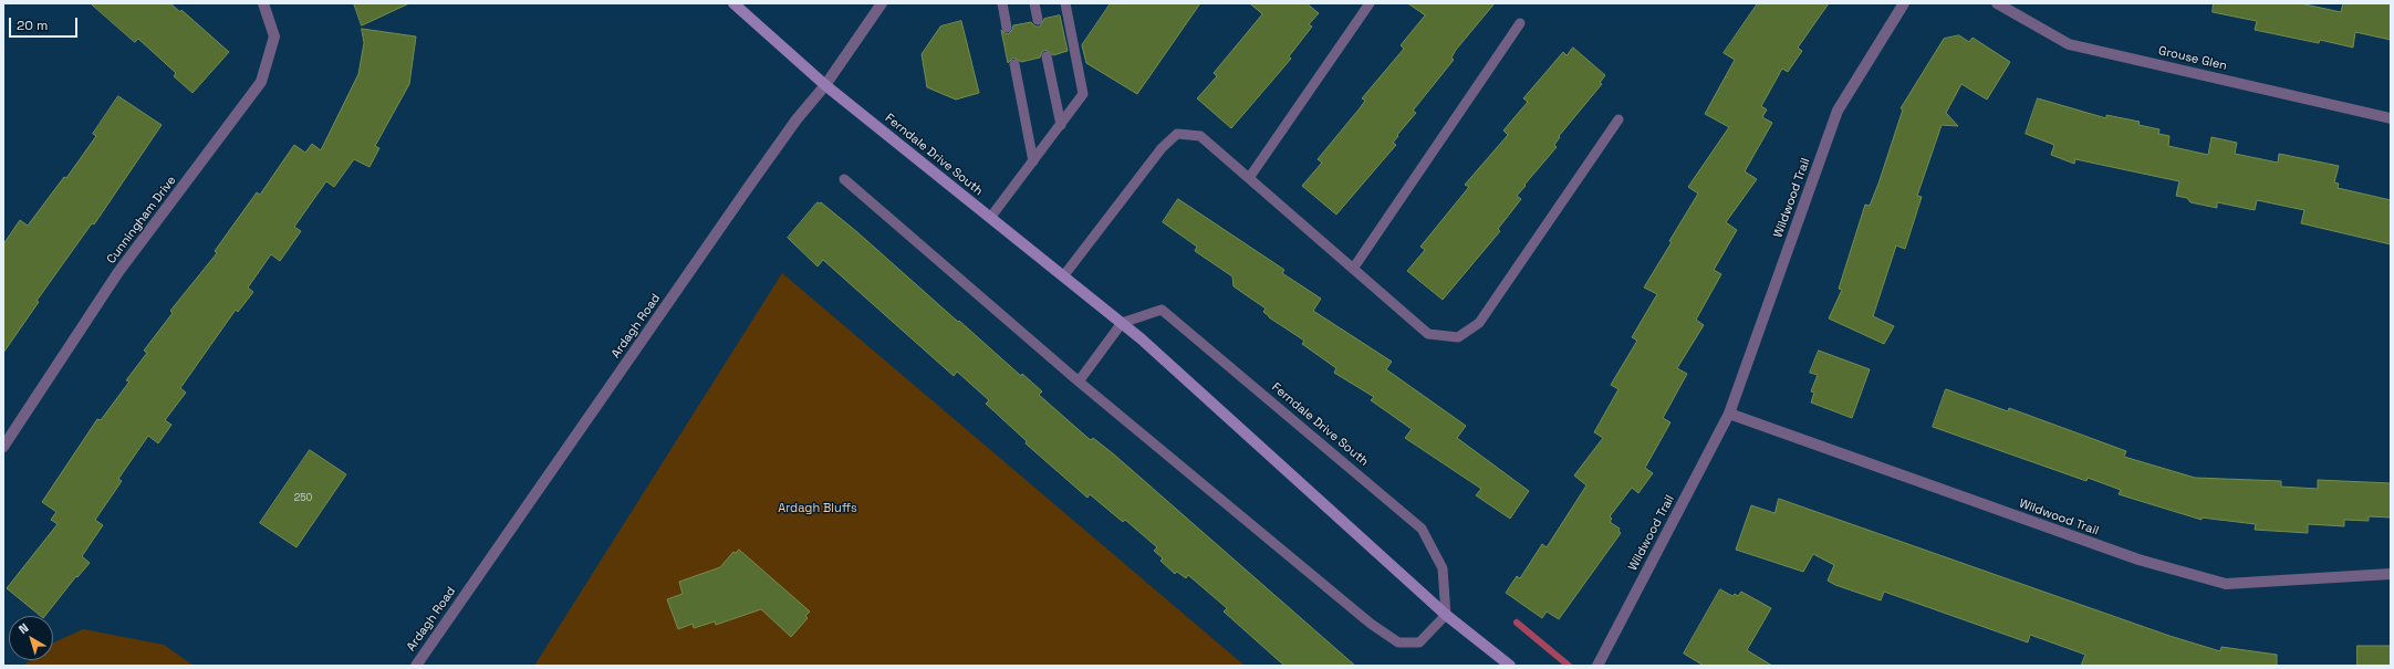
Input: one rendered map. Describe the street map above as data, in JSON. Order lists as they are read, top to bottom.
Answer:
{
  "streets": {
    "main road": ["Ferndale Drive South"],
    "street": [
      "Grouse Glen",
      "Wildwood Trail",
      "Cunningham Drive",
      "Ardagh Road"
    ]
  },
  "crossings": [
    ["Ferndale Drive South", "Ardagh Road"]
  ],
  "parks": ["Ardagh Bluffs"],
  "house_numbers": ["250"],
  "scale_bar": "20 m",
  "north": "top left"
}
